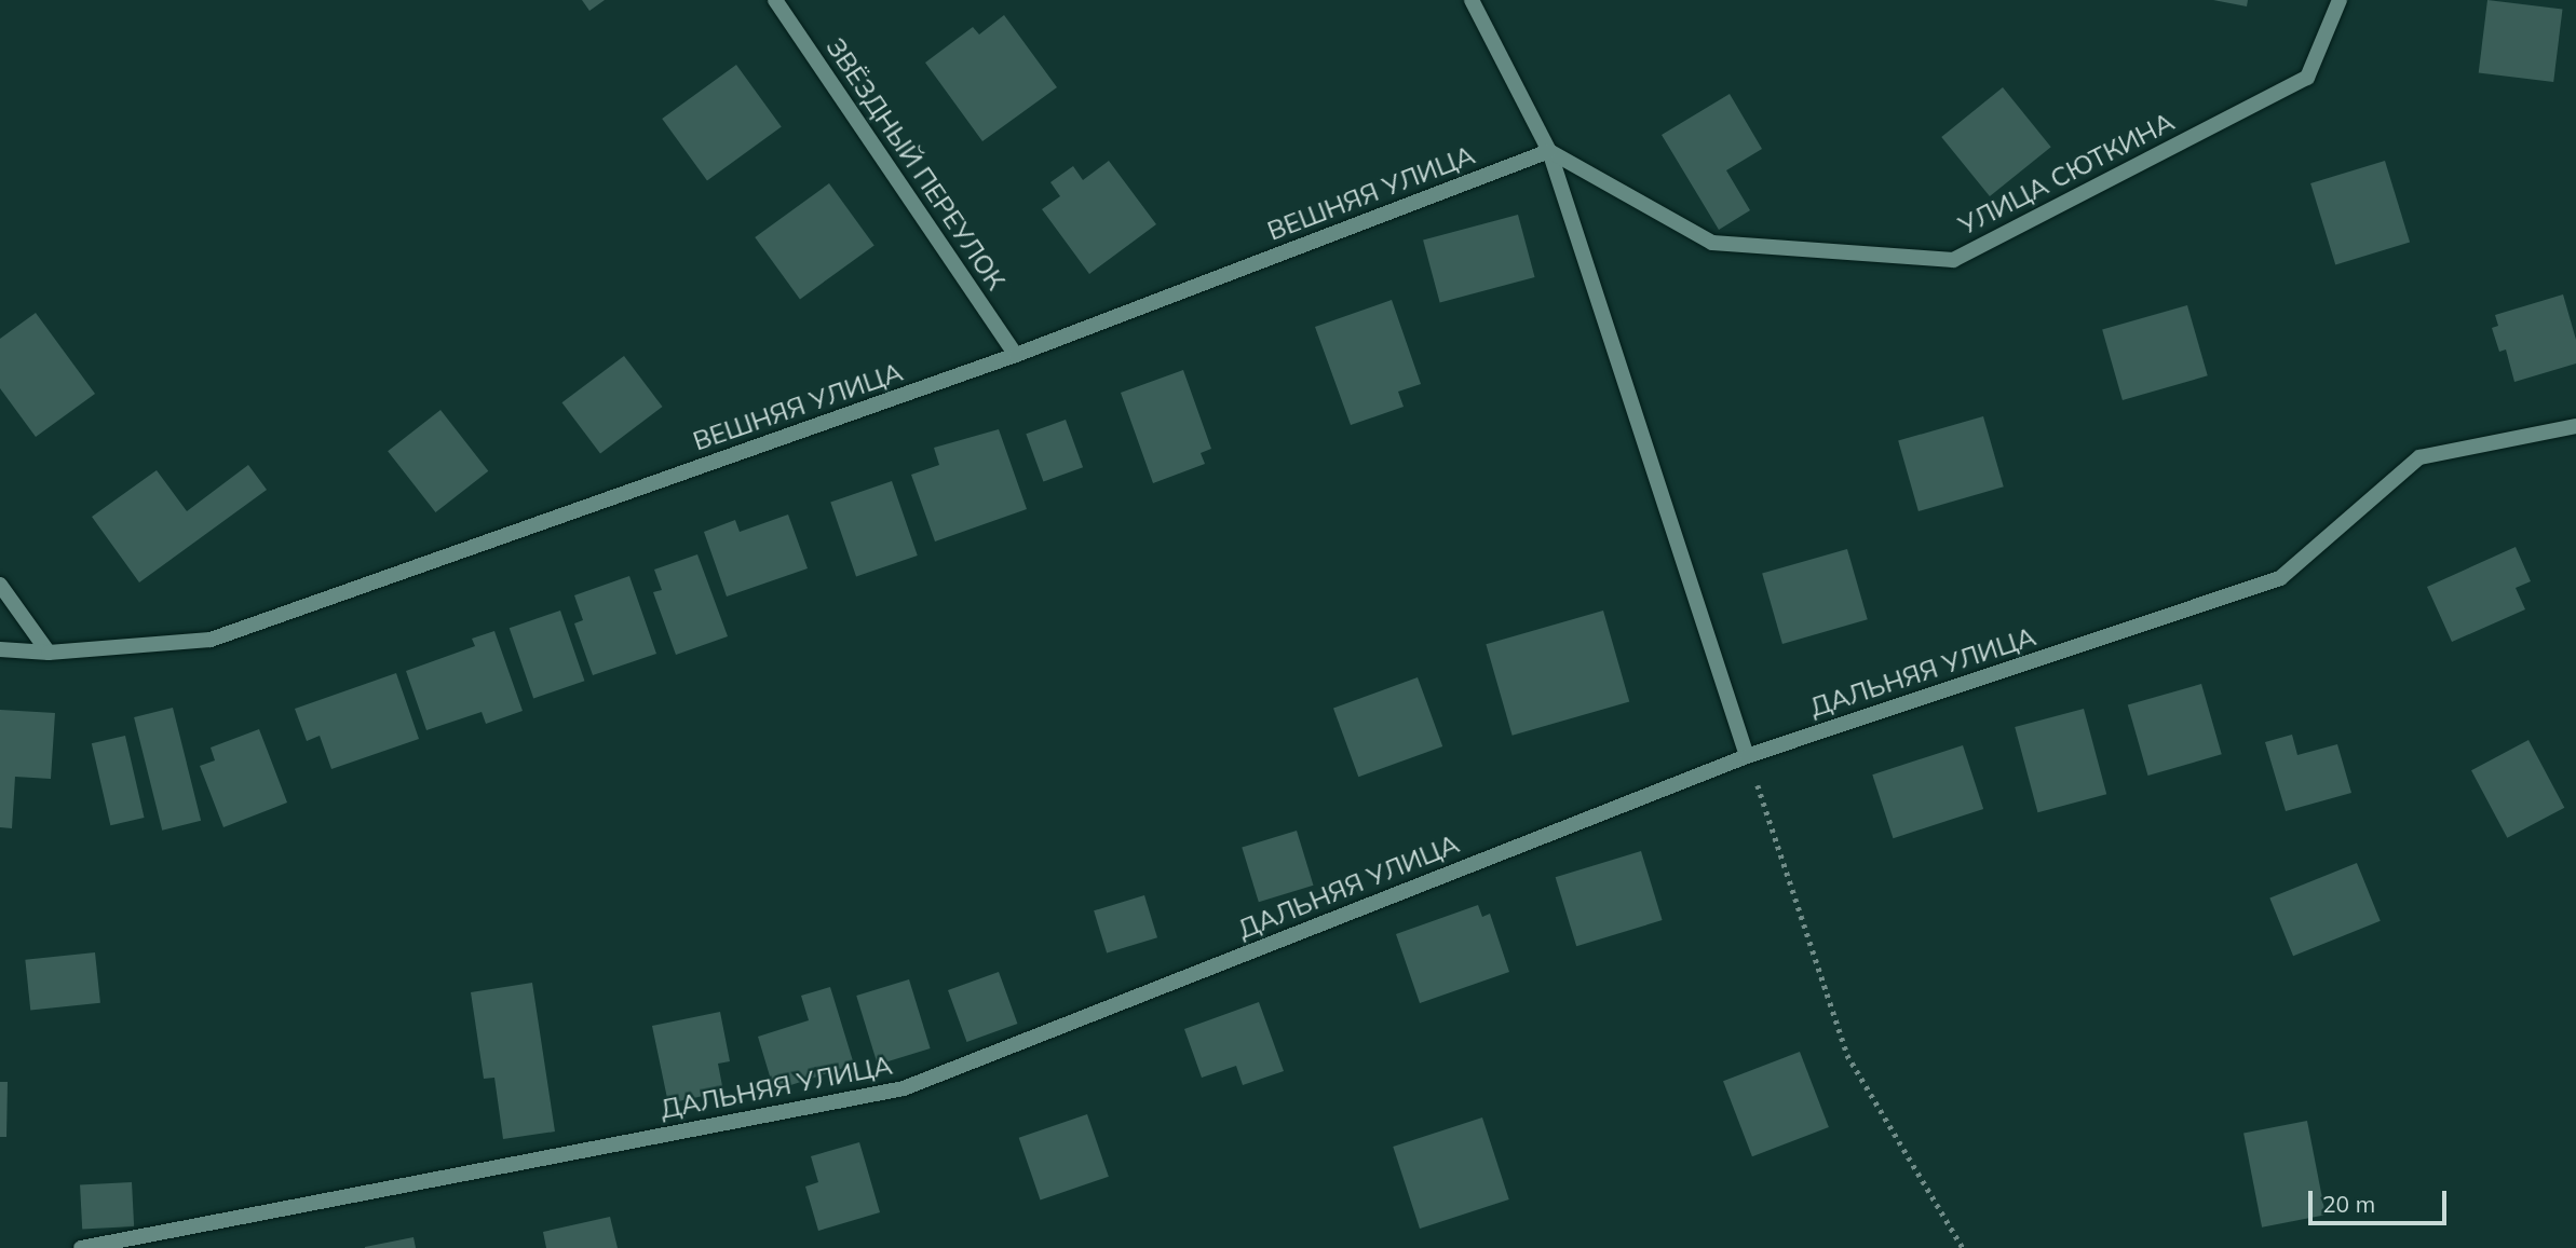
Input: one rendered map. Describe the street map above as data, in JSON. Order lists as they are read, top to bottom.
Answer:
{
  "streets": {
    "street": [
      "ЗВЁЗДНЫЙ ПЕРЕУЛОК",
      "УЛИЦА СЮТКИНА",
      "ВЕШНЯЯ УЛИЦА",
      "ДАЛЬНЯЯ УЛИЦА"
    ]
  },
  "crossings": [
    ["ЗВЁЗДНЫЙ ПЕРЕУЛОК", "ВЕШНЯЯ УЛИЦА"],
    ["УЛИЦА СЮТКИНА", "ВЕШНЯЯ УЛИЦА"]
  ],
  "scale_bar": "20 m"
}
